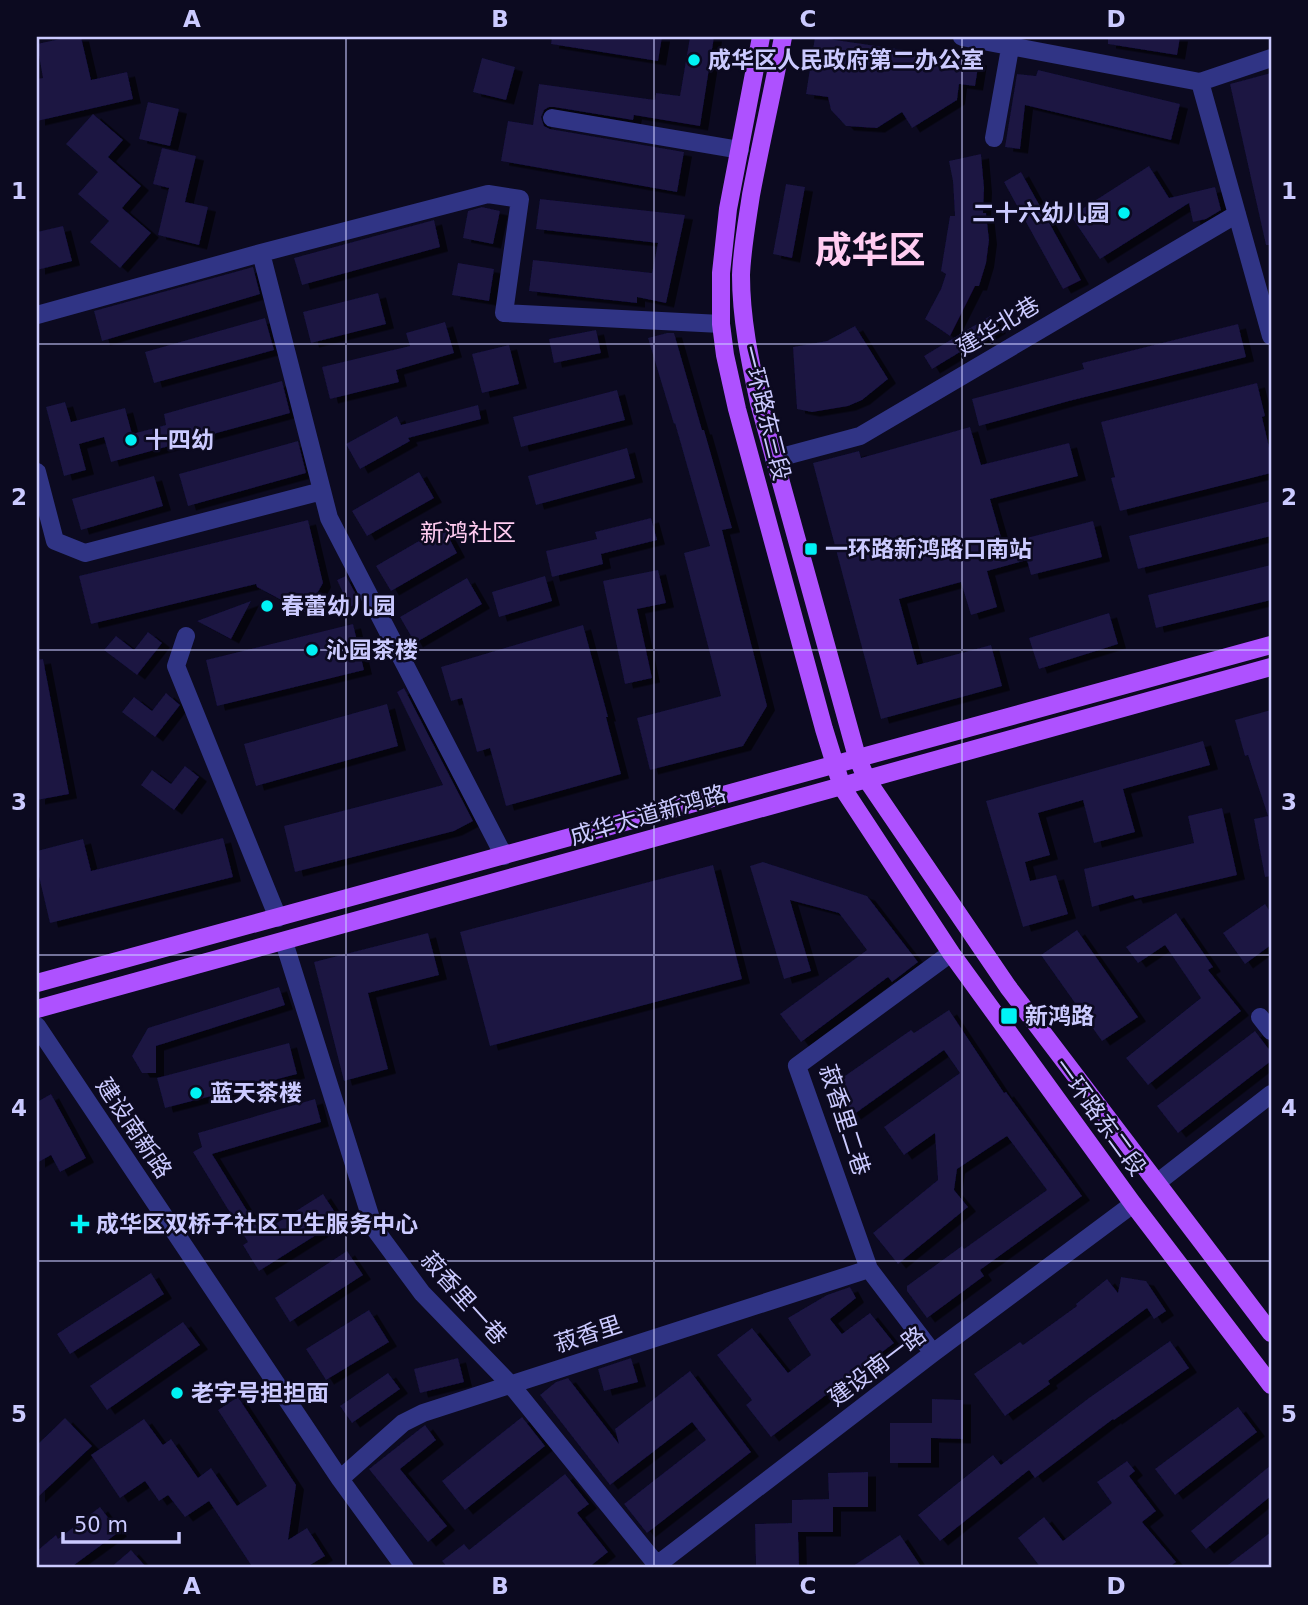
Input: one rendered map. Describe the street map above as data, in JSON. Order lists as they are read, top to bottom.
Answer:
{
  "streets": {
    "main road": ["一环路东三段", "成华大道新鸿路", "一环路东二段"],
    "street": [
      "建华北巷",
      "菽香里二巷",
      "建设南新路",
      "菽香里一巷",
      "菽香里",
      "建设南一路"
    ]
  },
  "crossings": [
    ["建华北巷", "一环路东三段"],
    ["一环路东三段", "成华大道新鸿路"],
    ["一环路东三段", "一环路东二段"],
    ["成华大道新鸿路", "一环路东二段"],
    ["成华大道新鸿路", "菽香里一巷"],
    ["一环路东二段", "菽香里二巷"],
    ["一环路东二段", "建设南一路"],
    ["菽香里二巷", "菽香里"],
    ["菽香里二巷", "建设南一路"],
    ["建设南新路", "菽香里"],
    ["菽香里一巷", "菽香里"],
    ["菽香里一巷", "建设南一路"]
  ],
  "districts": ["成华区", "新鸿社区"],
  "places": {
    "other": [
      "成华区人民政府第二办公室",
      "二十六幼儿园",
      "十四幼",
      "春蕾幼儿园",
      "沁园茶楼",
      "蓝天茶楼",
      "老字号担担面"
    ],
    "transit": ["一环路新鸿路口南站", "新鸿路"],
    "health": ["成华区双桥子社区卫生服务中心"]
  },
  "scale_bar": "50 m",
  "grid": {
    "columns": [
      "A",
      "B",
      "C",
      "D"
    ],
    "rows": [
      "1",
      "2",
      "3",
      "4",
      "5"
    ]
  }
}
